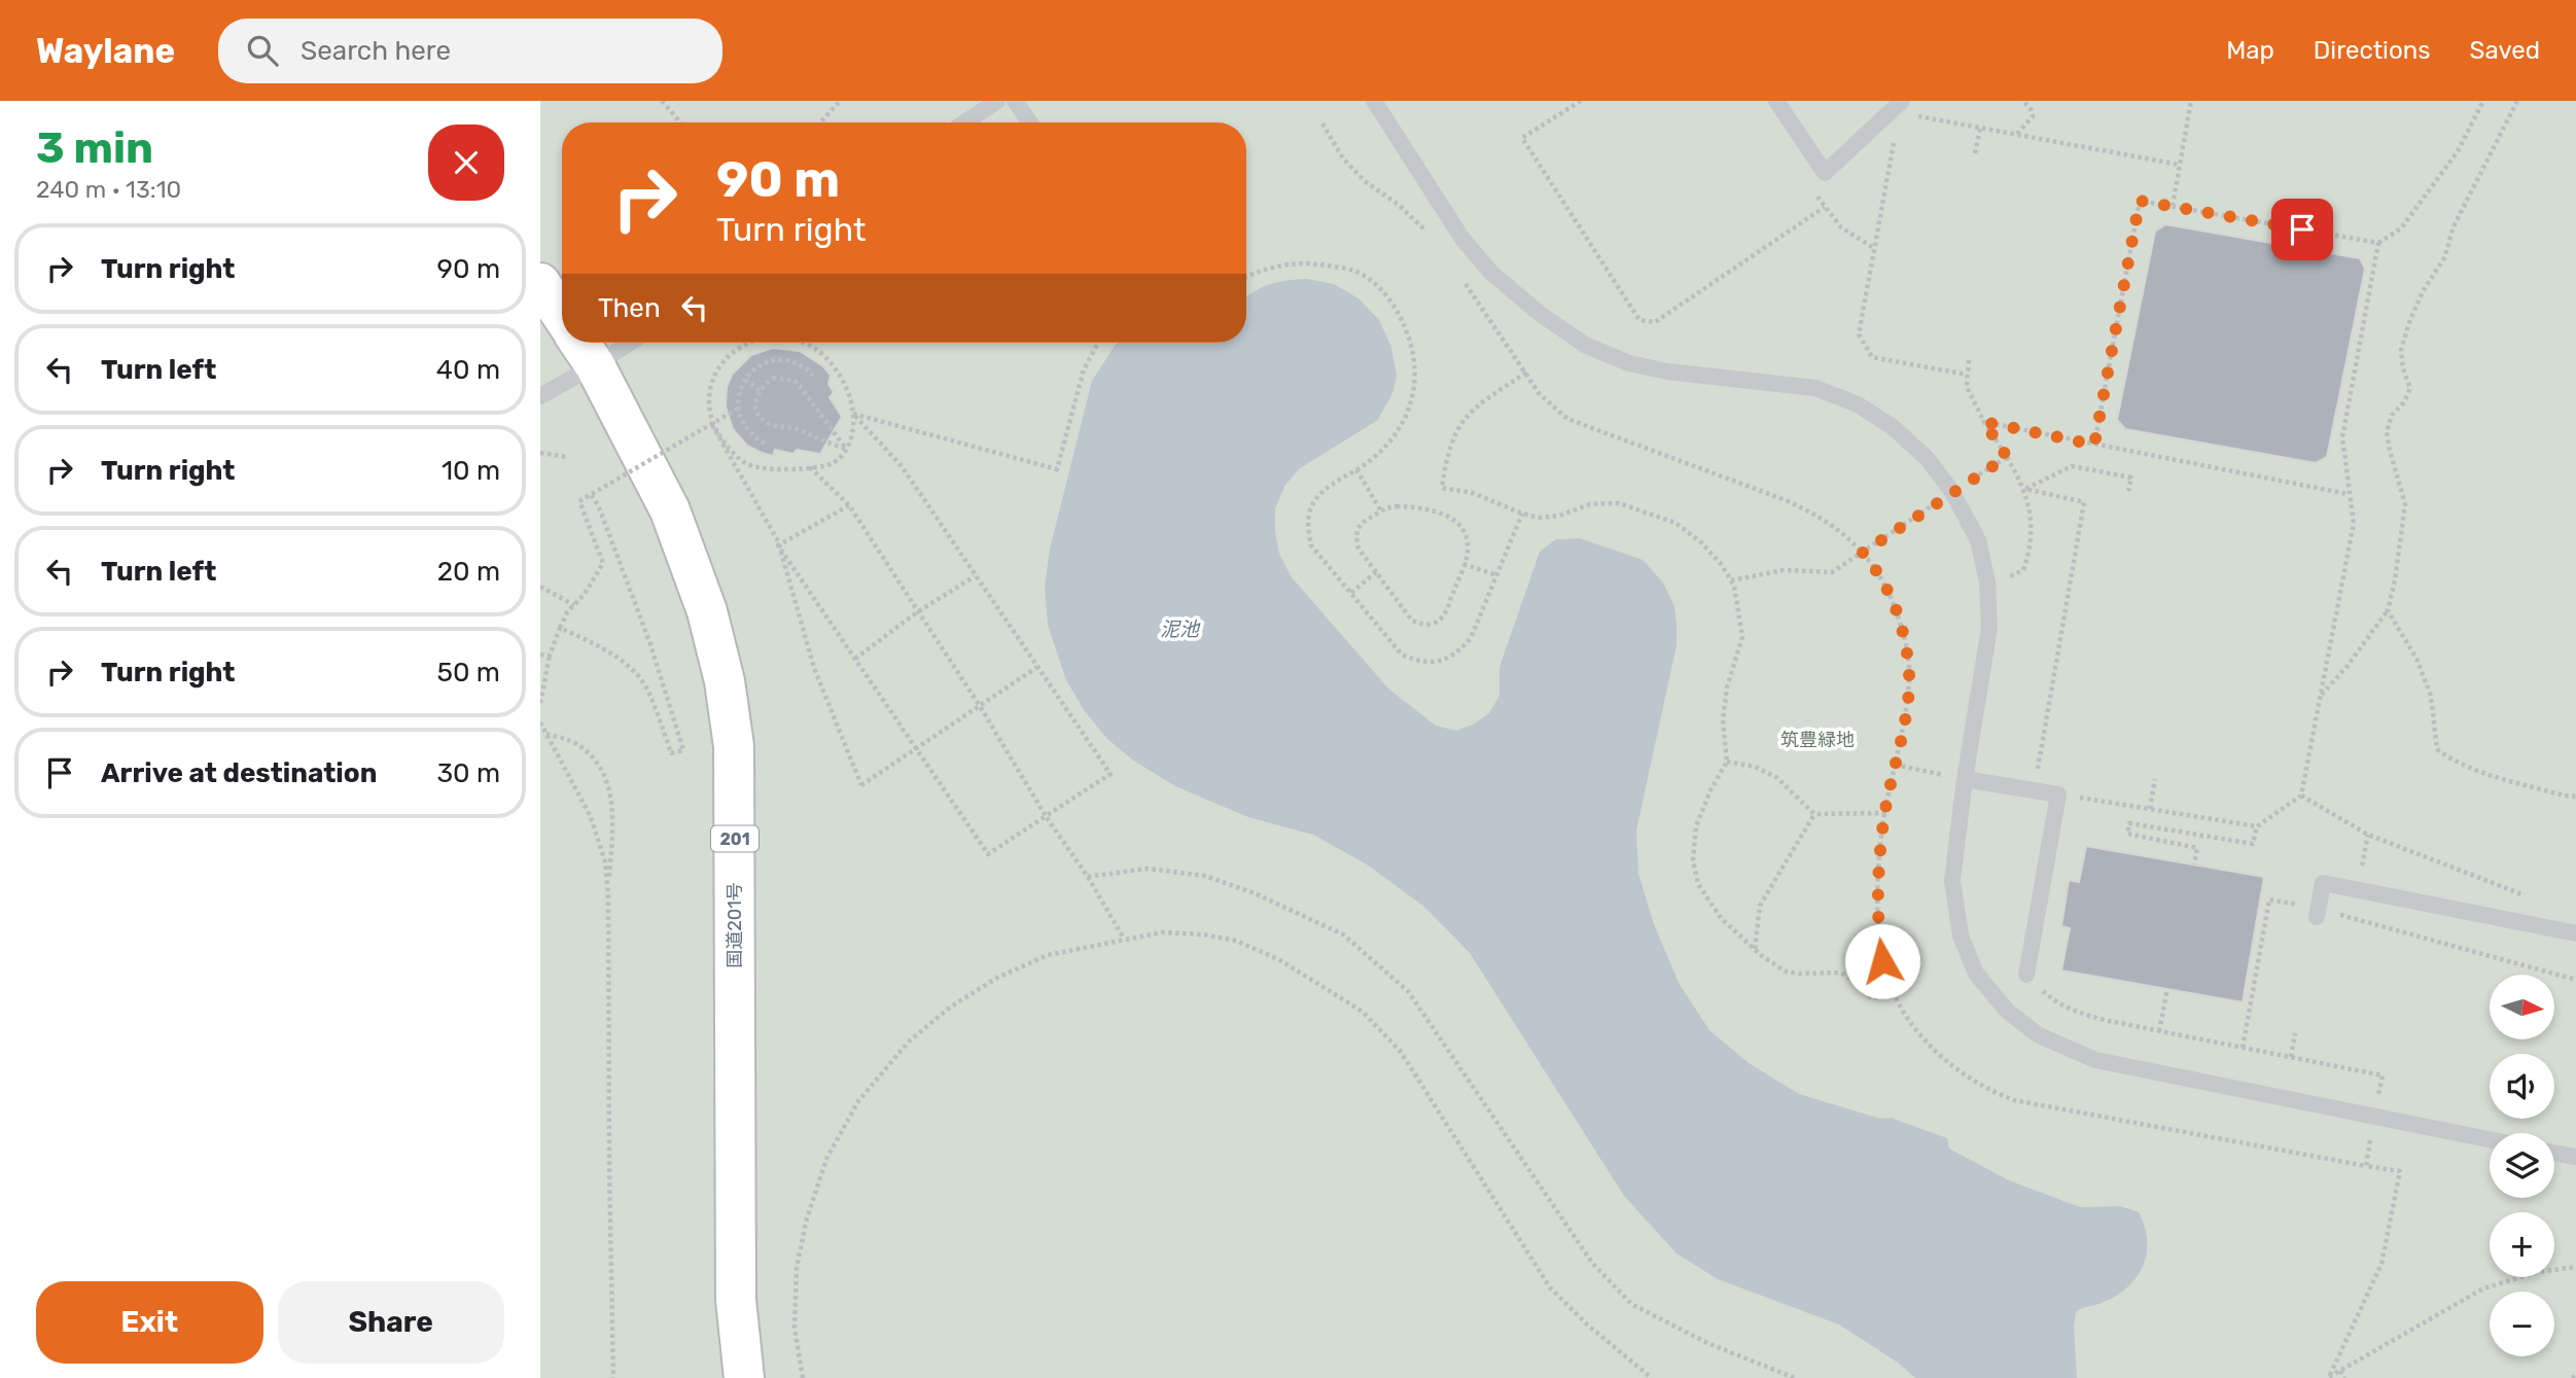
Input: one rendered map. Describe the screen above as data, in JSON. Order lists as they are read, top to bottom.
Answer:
{
  "streets": {
    "highway": ["201", "国道201号"]
  },
  "water": ["泥池"],
  "parks": ["筑豊緑地"],
  "north": "right",
  "page": {
    "header": "Waylane",
    "search": "Search here",
    "nav": ["Map", "Directions", "Saved"],
    "heading": ["3 min", "240 m · 13:10"],
    "turn": ["90 m", "Turn right"],
    "list": [
      {
        "name": "Turn right",
        "value": "90 m"
      },
      {
        "name": "Turn left",
        "value": "40 m"
      },
      {
        "name": "Turn right",
        "value": "10 m"
      },
      {
        "name": "Turn left",
        "value": "20 m"
      },
      {
        "name": "Turn right",
        "value": "50 m"
      },
      {
        "name": "Arrive at destination",
        "value": "30 m"
      }
    ],
    "then": "Then",
    "map_buttons": ["+", "−"],
    "buttons": ["Exit", "Share"]
  }
}
